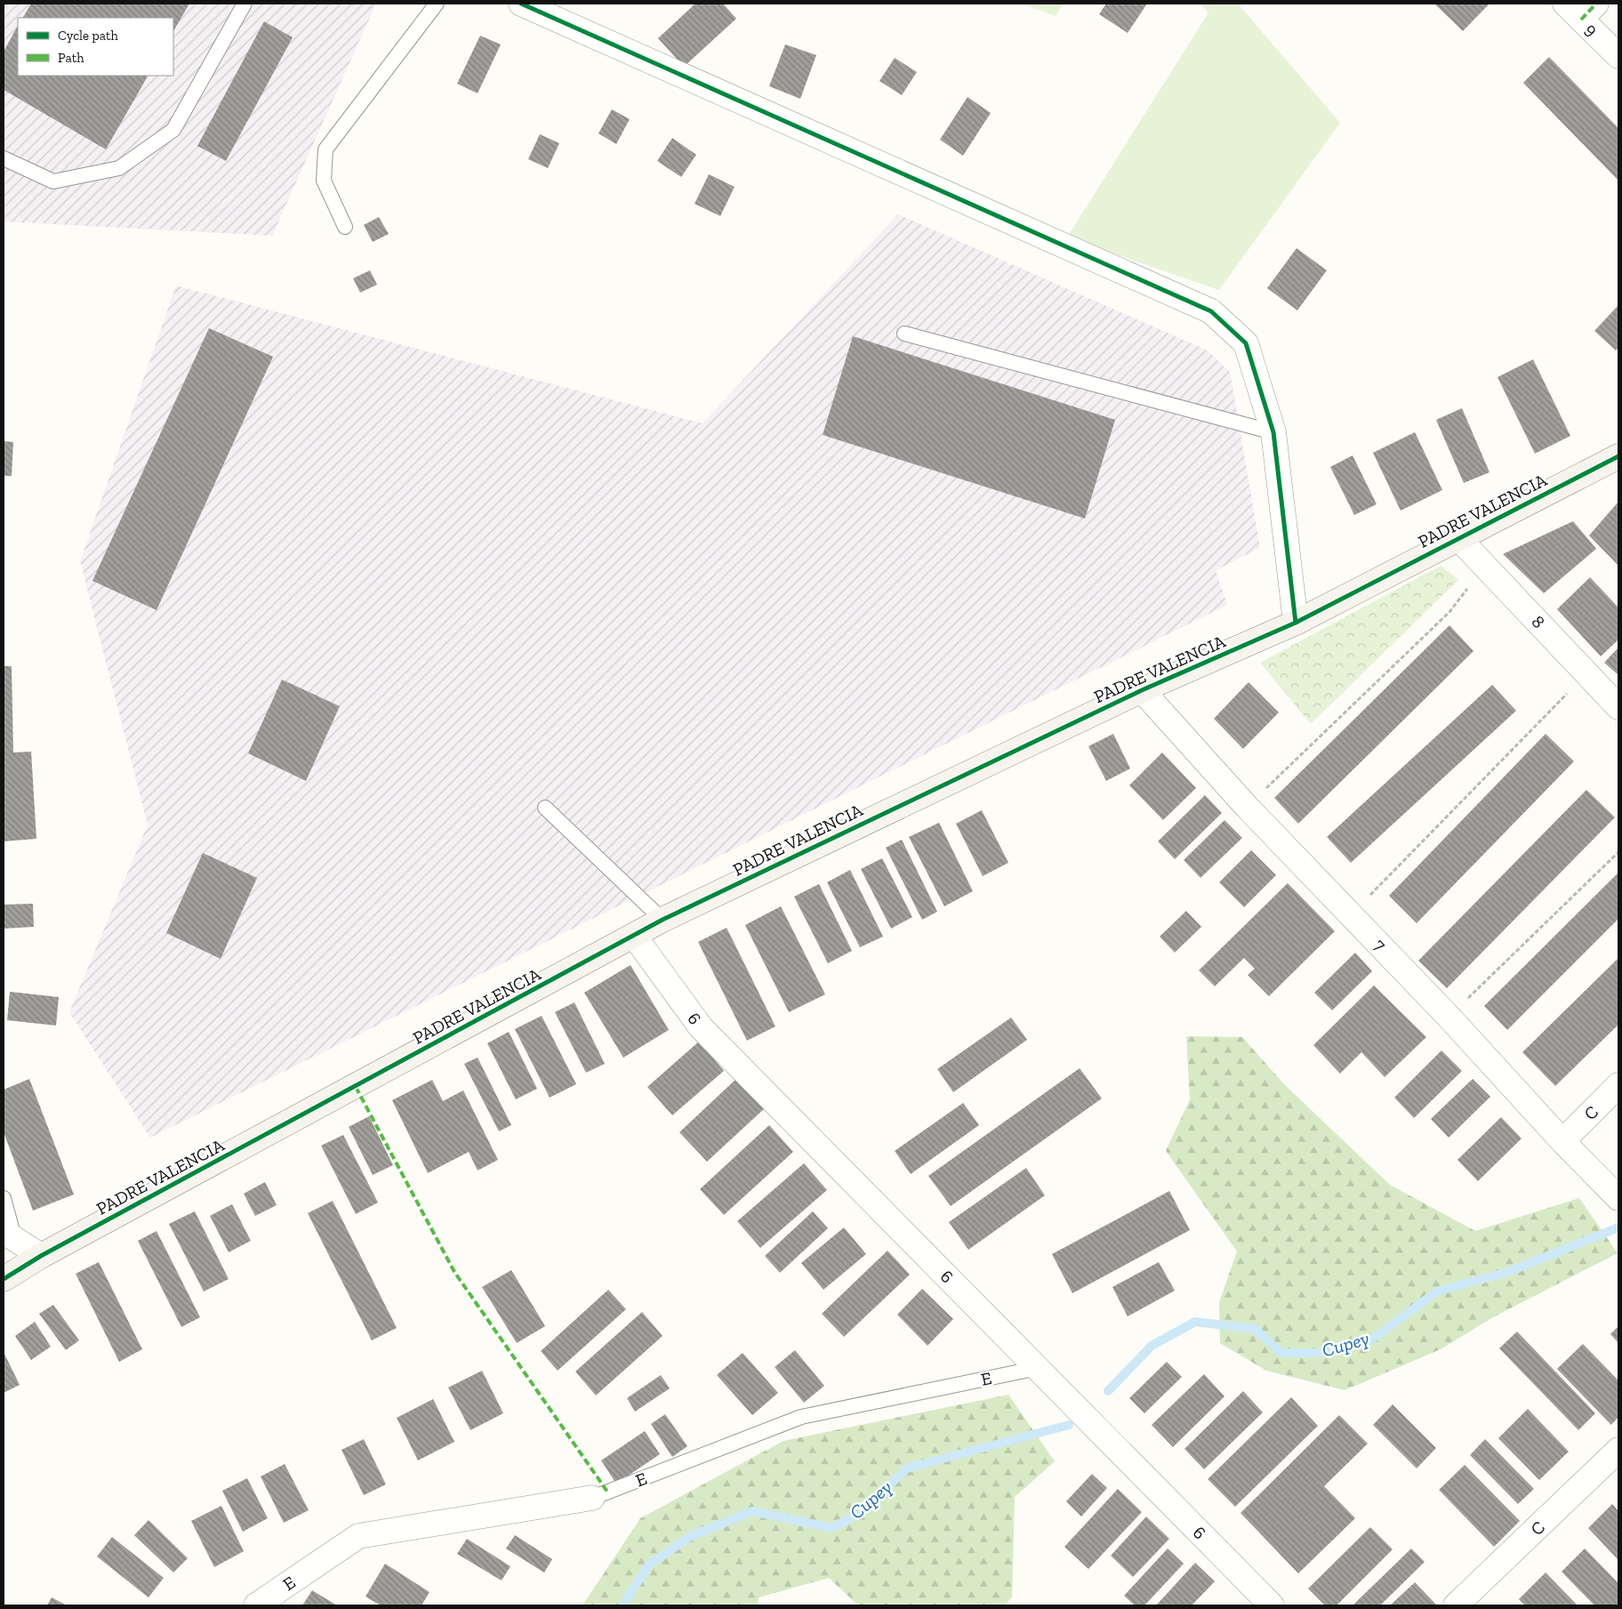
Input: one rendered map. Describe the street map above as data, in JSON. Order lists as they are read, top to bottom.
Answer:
{
  "streets": {
    "street": [
      "9",
      "PADRE VALENCIA",
      "8",
      "7",
      "6",
      "C",
      "E"
    ]
  },
  "crossings": [
    ["PADRE VALENCIA", "8"],
    ["PADRE VALENCIA", "7"],
    ["PADRE VALENCIA", "6"],
    ["7", "C"],
    ["6", "E"]
  ],
  "water": ["Cupey"],
  "legend": ["Cycle path", "Path"]
}
